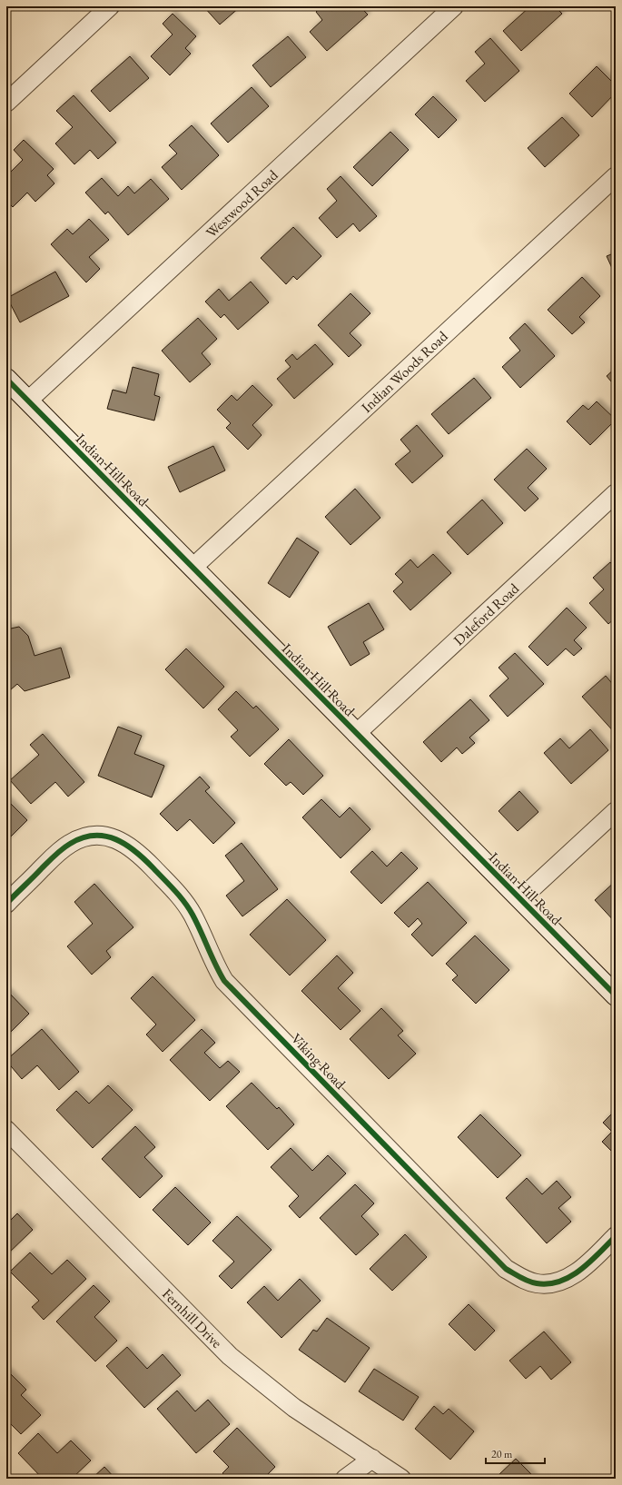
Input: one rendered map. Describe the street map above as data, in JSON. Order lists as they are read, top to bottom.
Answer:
{
  "streets": {
    "street": [
      "Westwood Road",
      "Indian Woods Road",
      "Indian Hill Road",
      "Daleford Road",
      "Viking Road",
      "Fernhill Drive"
    ]
  },
  "crossings": [
    ["Westwood Road", "Indian Hill Road"],
    ["Indian Woods Road", "Indian Hill Road"],
    ["Indian Hill Road", "Daleford Road"]
  ],
  "scale_bar": "20 m"
}
